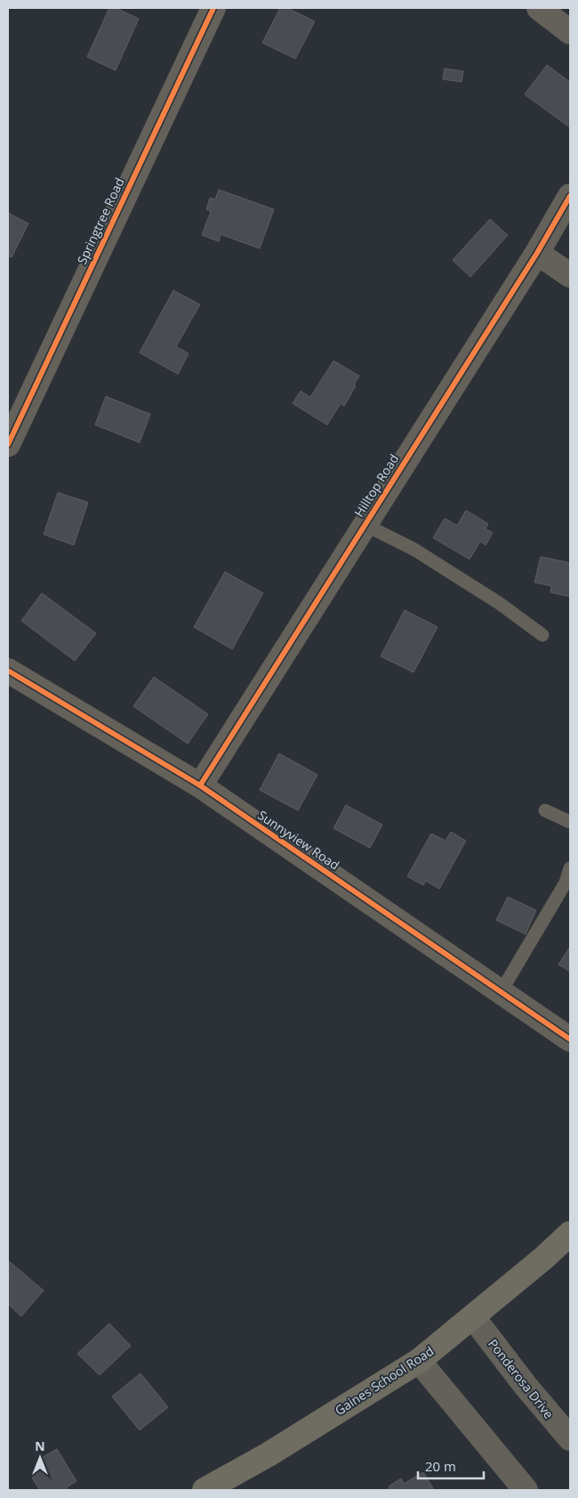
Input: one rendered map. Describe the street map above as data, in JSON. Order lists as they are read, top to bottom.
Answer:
{
  "streets": {
    "main road": ["Gaines School Road"],
    "street": [
      "Springtree Road",
      "Hilltop Road",
      "Sunnyview Road",
      "Ponderosa Drive"
    ]
  },
  "crossings": [
    ["Hilltop Road", "Sunnyview Road"],
    ["Ponderosa Drive", "Gaines School Road"]
  ],
  "scale_bar": "20 m",
  "north": "top"
}
